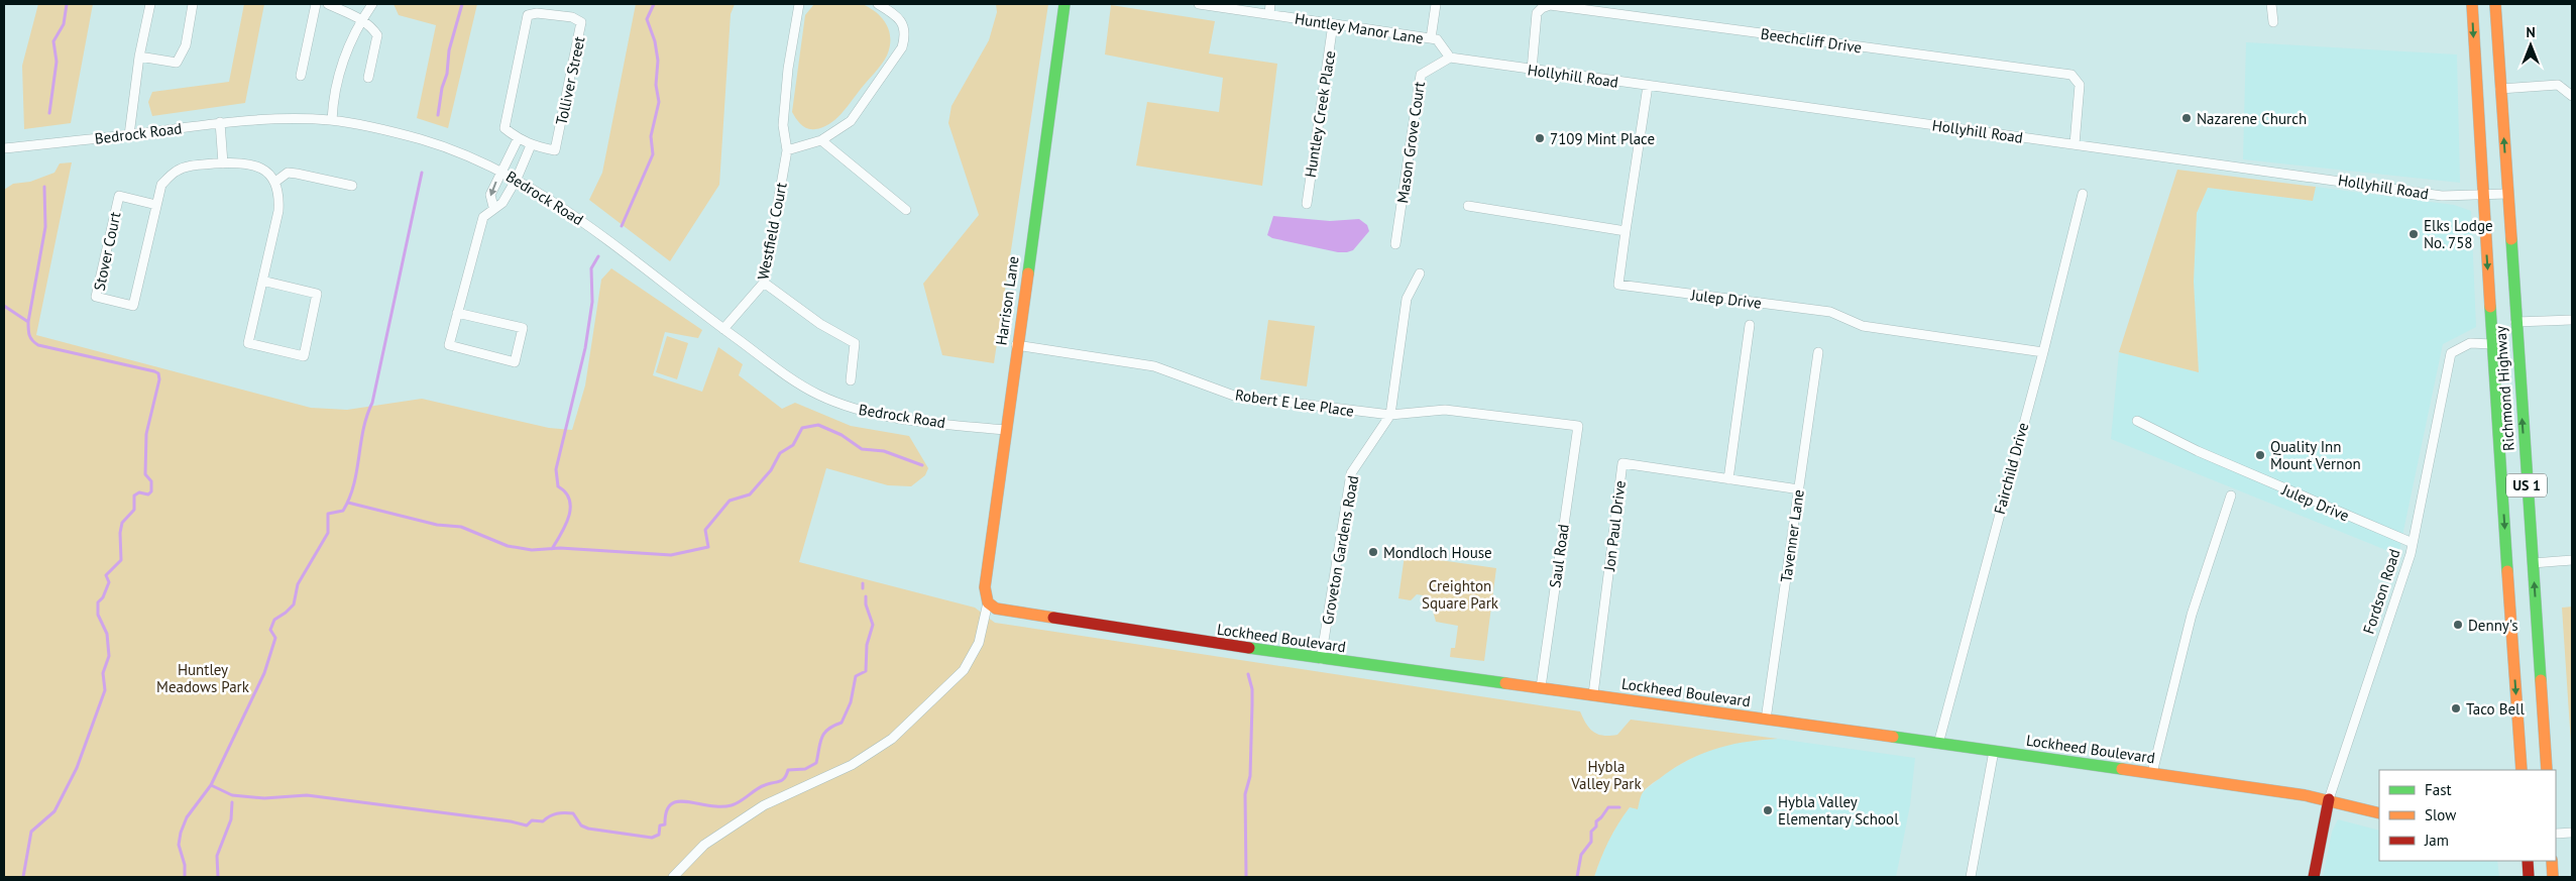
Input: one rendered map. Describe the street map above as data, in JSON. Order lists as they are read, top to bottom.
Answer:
{
  "streets": {
    "main road": [
      "Harrison Lane",
      "Richmond Highway",
      "US 1",
      "Fordson Road",
      "Lockheed Boulevard"
    ],
    "street": [
      "Huntley Manor Lane",
      "Beechcliff Drive",
      "Hollyhill Road",
      "Tolliver Street",
      "Huntley Creek Place",
      "Bedrock Road",
      "Mason Grove Court",
      "Westfield Court",
      "Stover Court",
      "Julep Drive",
      "Robert E Lee Place",
      "Fairchild Drive",
      "Jon Paul Drive",
      "Tavenner Lane",
      "Groveton Gardens Road",
      "Saul Road"
    ]
  },
  "crossings": [
    ["Huntley Manor Lane", "Hollyhill Road"],
    ["Huntley Manor Lane", "Huntley Creek Place"],
    ["Huntley Manor Lane", "Mason Grove Court"],
    ["Beechcliff Drive", "Hollyhill Road"],
    ["Hollyhill Road", "Mason Grove Court"],
    ["Hollyhill Road", "Richmond Highway"],
    ["Bedrock Road", "Westfield Court"],
    ["Bedrock Road", "Harrison Lane"],
    ["Julep Drive", "Fairchild Drive"],
    ["Julep Drive", "Fordson Road"],
    ["Harrison Lane", "Robert E Lee Place"],
    ["Harrison Lane", "Lockheed Boulevard"],
    ["Richmond Highway", "Fordson Road"],
    ["Robert E Lee Place", "Groveton Gardens Road"],
    ["Robert E Lee Place", "Saul Road"],
    ["Fairchild Drive", "Lockheed Boulevard"],
    ["Jon Paul Drive", "Tavenner Lane"],
    ["Jon Paul Drive", "Lockheed Boulevard"],
    ["Tavenner Lane", "Lockheed Boulevard"],
    ["Groveton Gardens Road", "Lockheed Boulevard"],
    ["Saul Road", "Lockheed Boulevard"],
    ["Fordson Road", "Lockheed Boulevard"]
  ],
  "parks": ["Creighton Square Park", "Huntley Meadows Park", "Hybla Valley Park"],
  "places": [
    "Nazarene Church",
    "7109 Mint Place",
    "Elks Lodge No. 758",
    "Quality Inn Mount Vernon",
    "Mondloch House",
    "Denny's",
    "Taco Bell",
    "Hybla Valley Elementary School"
  ],
  "legend": ["Fast", "Slow", "Jam"],
  "north": "top"
}
